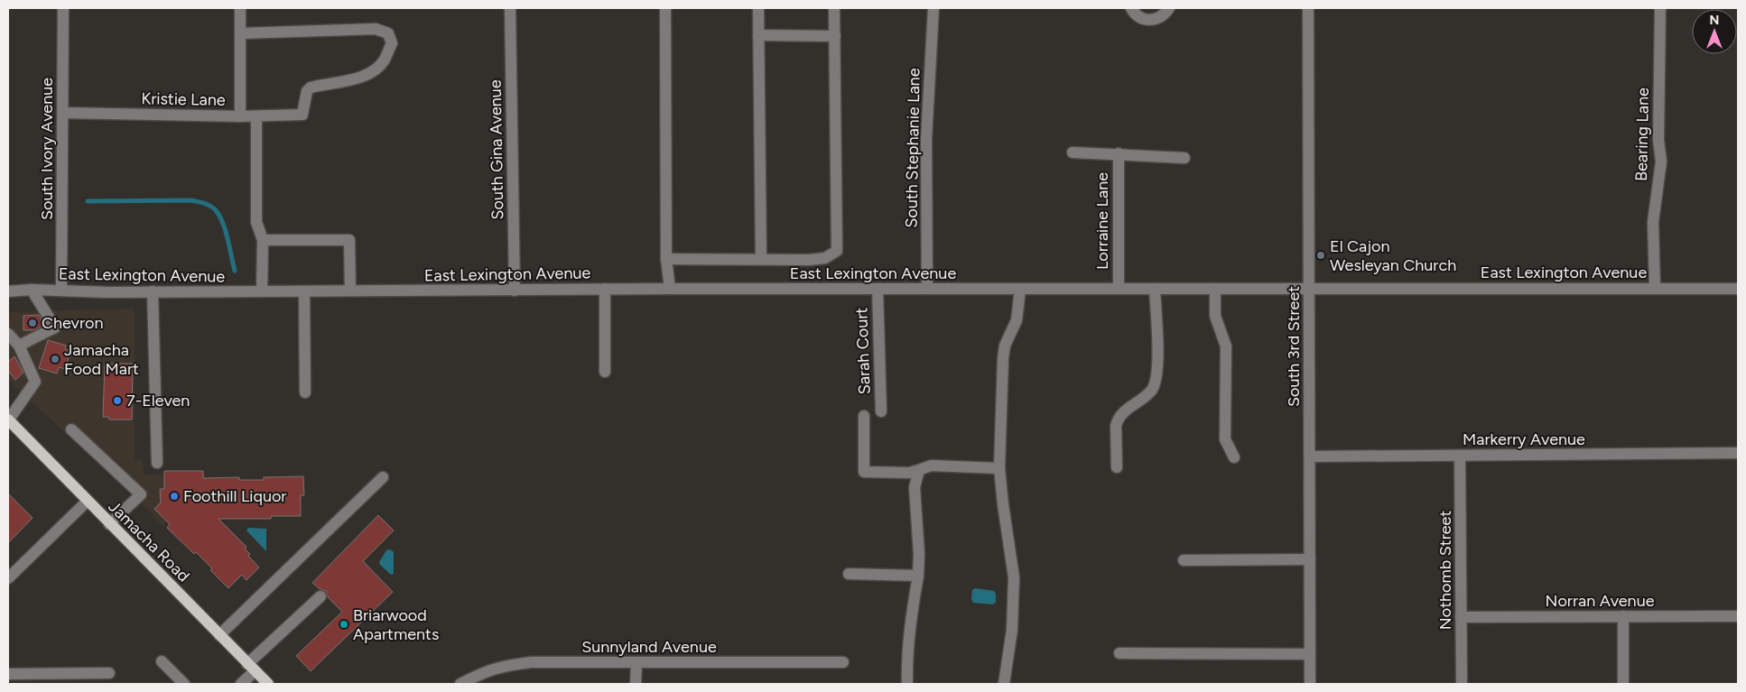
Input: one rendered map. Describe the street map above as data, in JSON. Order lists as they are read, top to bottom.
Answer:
{
  "streets": {
    "main road": ["Jamacha Road"],
    "street": [
      "Kristie Lane",
      "Bearing Lane",
      "South Stephanie Lane",
      "South Ivory Avenue",
      "South Gina Avenue",
      "Lorraine Lane",
      "East Lexington Avenue",
      "South 3rd Street",
      "Sarah Court",
      "Markerry Avenue",
      "Nothomb Street",
      "Norran Avenue",
      "Sunnyland Avenue"
    ]
  },
  "crossings": [
    ["Kristie Lane", "South Ivory Avenue"],
    ["Bearing Lane", "East Lexington Avenue"],
    ["South Stephanie Lane", "East Lexington Avenue"],
    ["South Ivory Avenue", "East Lexington Avenue"],
    ["South Gina Avenue", "East Lexington Avenue"],
    ["Lorraine Lane", "East Lexington Avenue"],
    ["East Lexington Avenue", "South 3rd Street"],
    ["East Lexington Avenue", "Sarah Court"],
    ["South 3rd Street", "Markerry Avenue"],
    ["Markerry Avenue", "Nothomb Street"],
    ["Nothomb Street", "Norran Avenue"]
  ],
  "places": [
    "El Cajon Wesleyan Church",
    "Chevron",
    "Jamacha Food Mart",
    "7-Eleven",
    "Foothill Liquor",
    "Briarwood Apartments"
  ],
  "north": "top"
}
